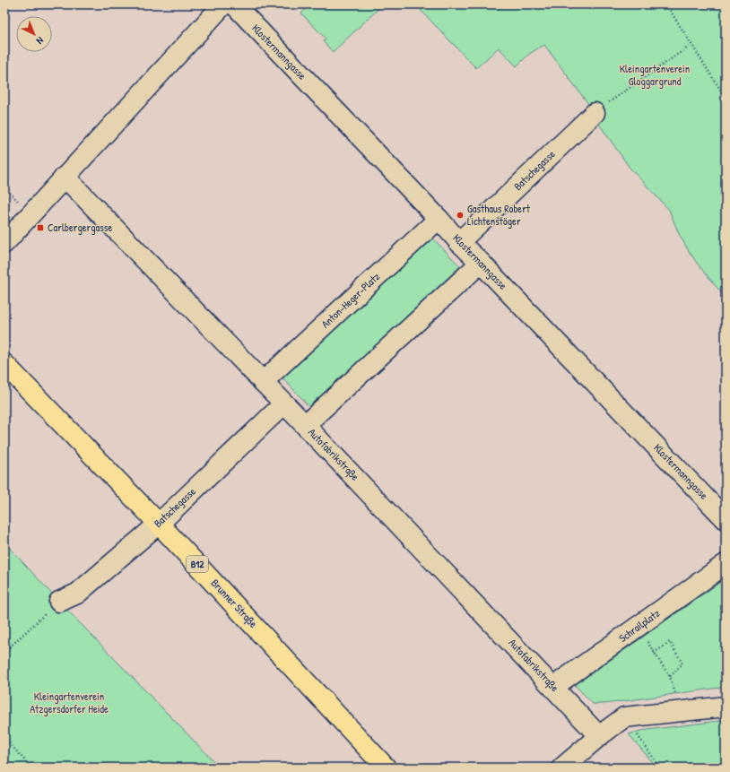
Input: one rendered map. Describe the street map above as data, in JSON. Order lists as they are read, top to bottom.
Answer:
{
  "streets": {
    "main road": ["B12", "Brunner Straße"],
    "street": [
      "Klostermanngasse",
      "Batschegasse",
      "Anton-Heger-Platz",
      "Autofabrikstraße",
      "Schrailplatz"
    ]
  },
  "crossings": [
    ["Klostermanngasse", "Batschegasse"],
    ["Klostermanngasse", "Anton-Heger-Platz"],
    ["Batschegasse", "Autofabrikstraße"],
    ["Batschegasse", "Brunner Straße"],
    ["Anton-Heger-Platz", "Autofabrikstraße"],
    ["Autofabrikstraße", "Schrailplatz"]
  ],
  "parks": ["Kleingartenverein Gloggargrund", "Kleingartenverein Atzgersdorfer Heide"],
  "places": {
    "other": ["Gasthaus Robert Lichtenstöger"],
    "transit": ["Carlbergergasse"]
  },
  "north": "bottom right"
}
